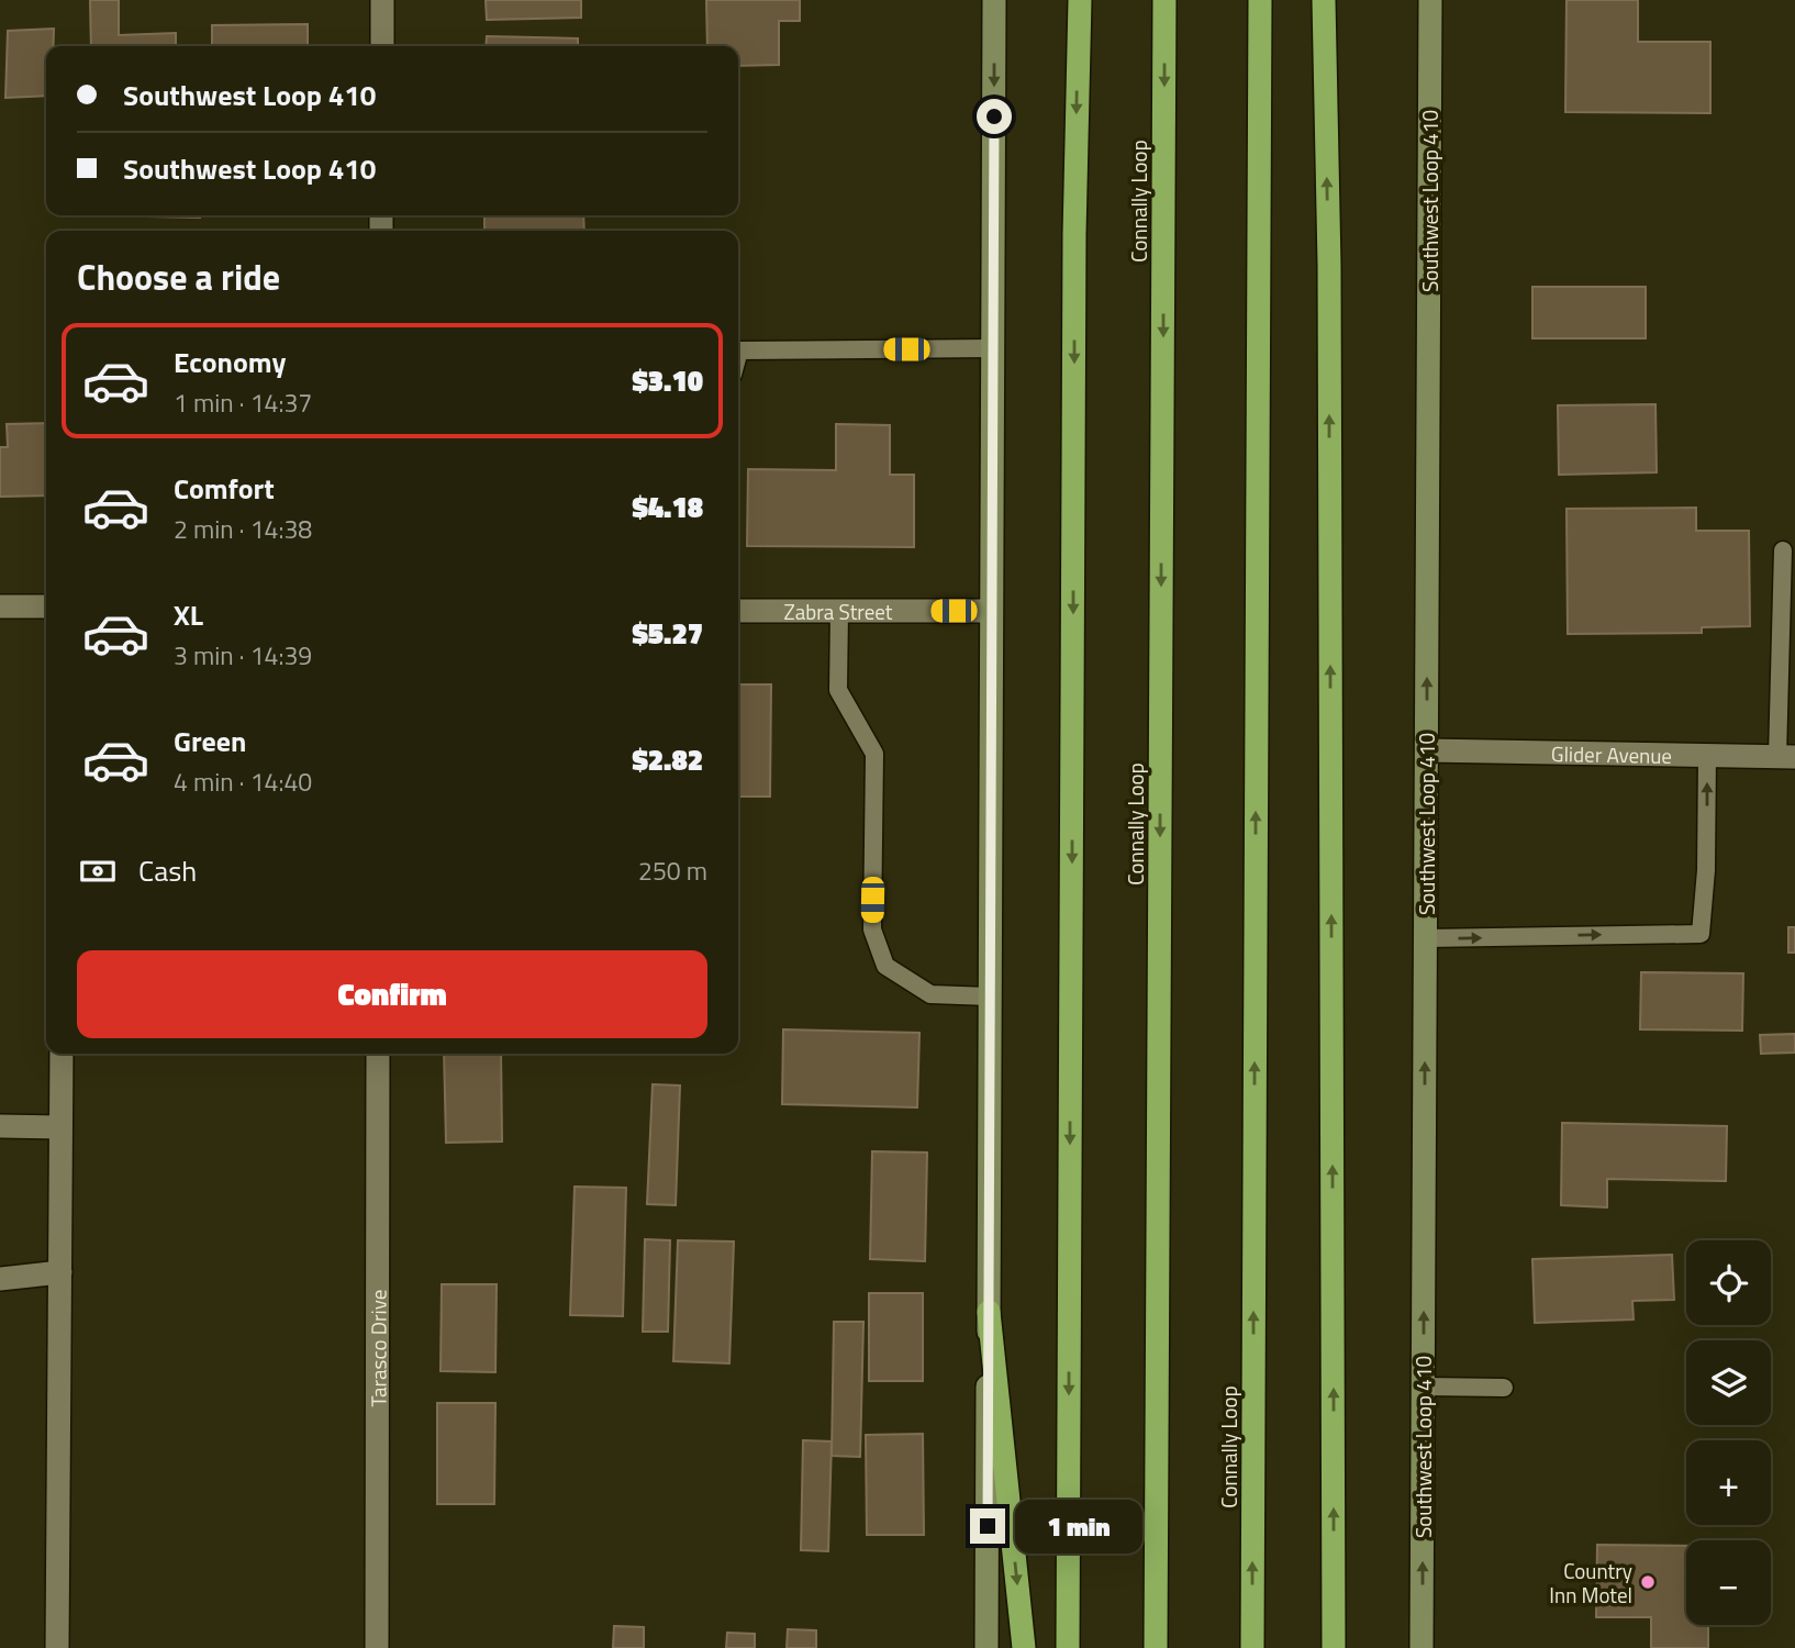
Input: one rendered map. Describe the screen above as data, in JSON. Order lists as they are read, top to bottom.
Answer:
{
  "streets": {
    "highway": ["Connally Loop"],
    "main road": ["Southwest Loop 410"],
    "street": ["Zabra Street", "Glider Avenue", "Tarasco Drive"]
  },
  "crossings": [
    ["Southwest Loop 410", "Glider Avenue"]
  ],
  "one_way": ["Southwest Loop 410"],
  "places": ["Country Inn Motel"],
  "page": {
    "banner": ["Southwest Loop 410", "Southwest Loop 410"],
    "heading": "Choose a ride",
    "list": [
      {
        "name": "Economy",
        "note": "1 min · 14:37",
        "value": "$3.10"
      },
      {
        "name": "Comfort",
        "note": "2 min · 14:38",
        "value": "$4.18"
      },
      {
        "name": "XL",
        "note": "3 min · 14:39",
        "value": "$5.27"
      },
      {
        "name": "Green",
        "note": "4 min · 14:40",
        "value": "$2.82"
      }
    ],
    "pay": ["Cash", "250 m"],
    "buttons": "Confirm",
    "map_buttons": ["+", "−"],
    "bubble": "1 min"
  }
}
